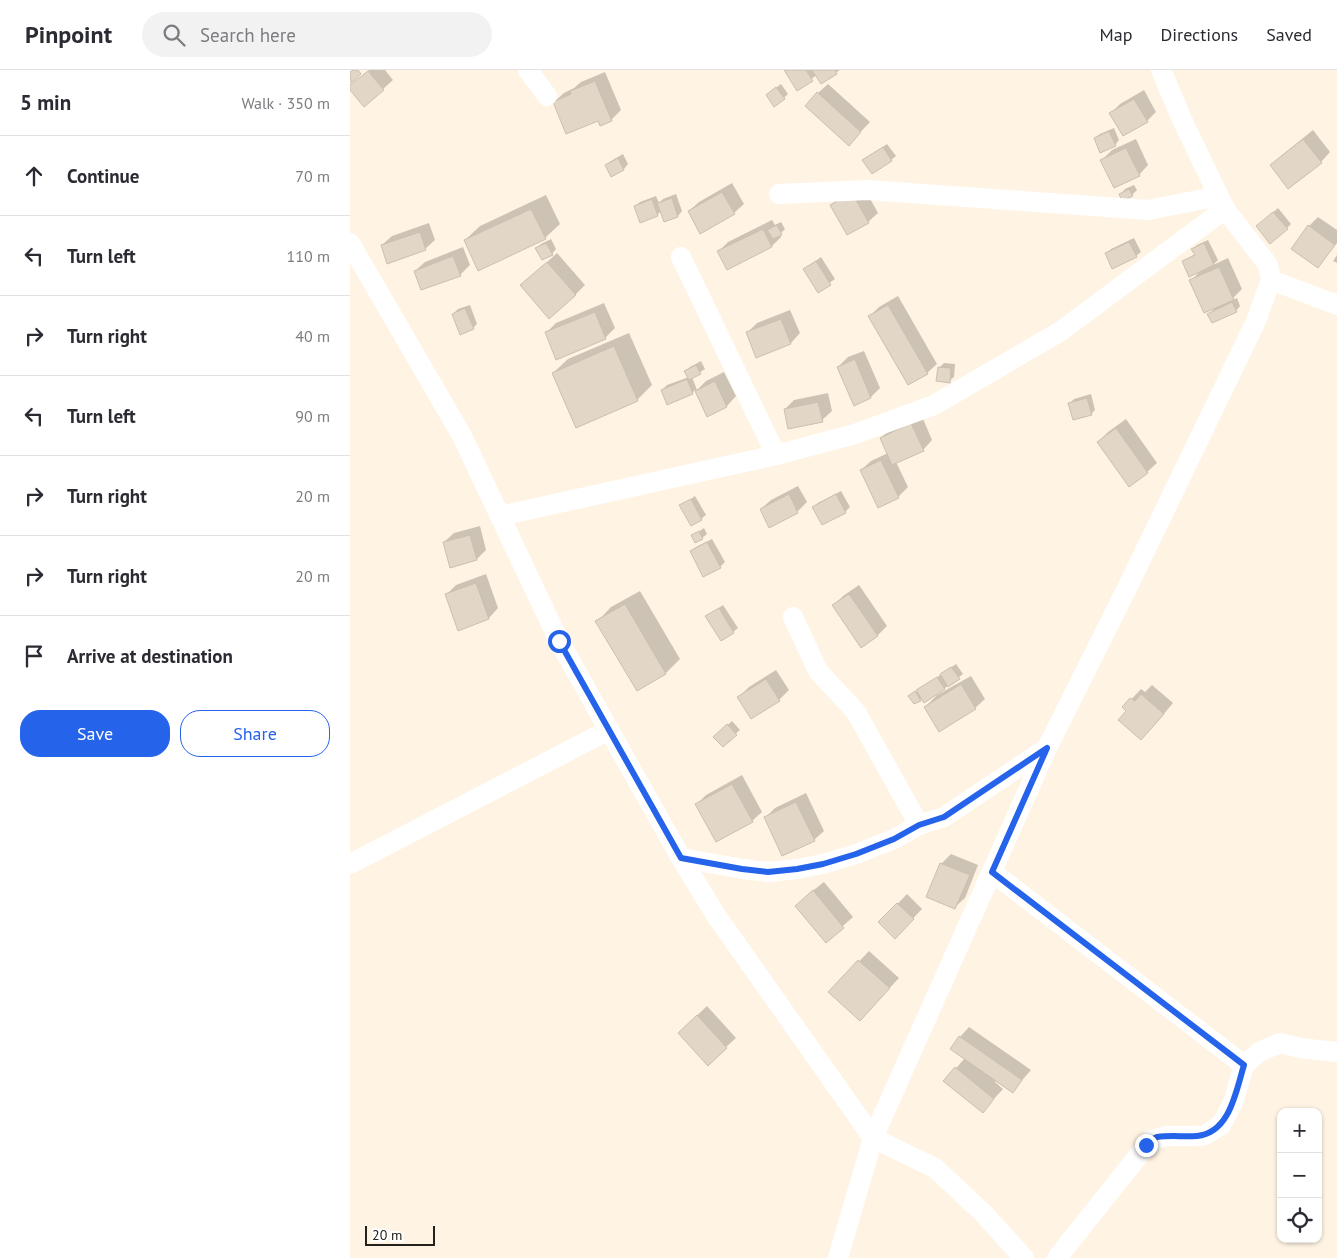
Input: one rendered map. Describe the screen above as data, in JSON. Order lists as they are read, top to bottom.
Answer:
{
  "scale_bar": "20 m",
  "page": {
    "header": "Pinpoint",
    "search": "Search here",
    "nav": ["Map", "Directions", "Saved"],
    "heading": ["5 min", "Walk · 350 m"],
    "list": [
      ["Continue", "70 m"],
      ["Turn left", "110 m"],
      ["Turn right", "40 m"],
      ["Turn left", "90 m"],
      ["Turn right", "20 m"],
      ["Turn right", "20 m"],
      "Arrive at destination"
    ],
    "buttons": ["Save", "Share"],
    "map_buttons": ["+", "−"],
    "scale": "20 m"
  }
}
